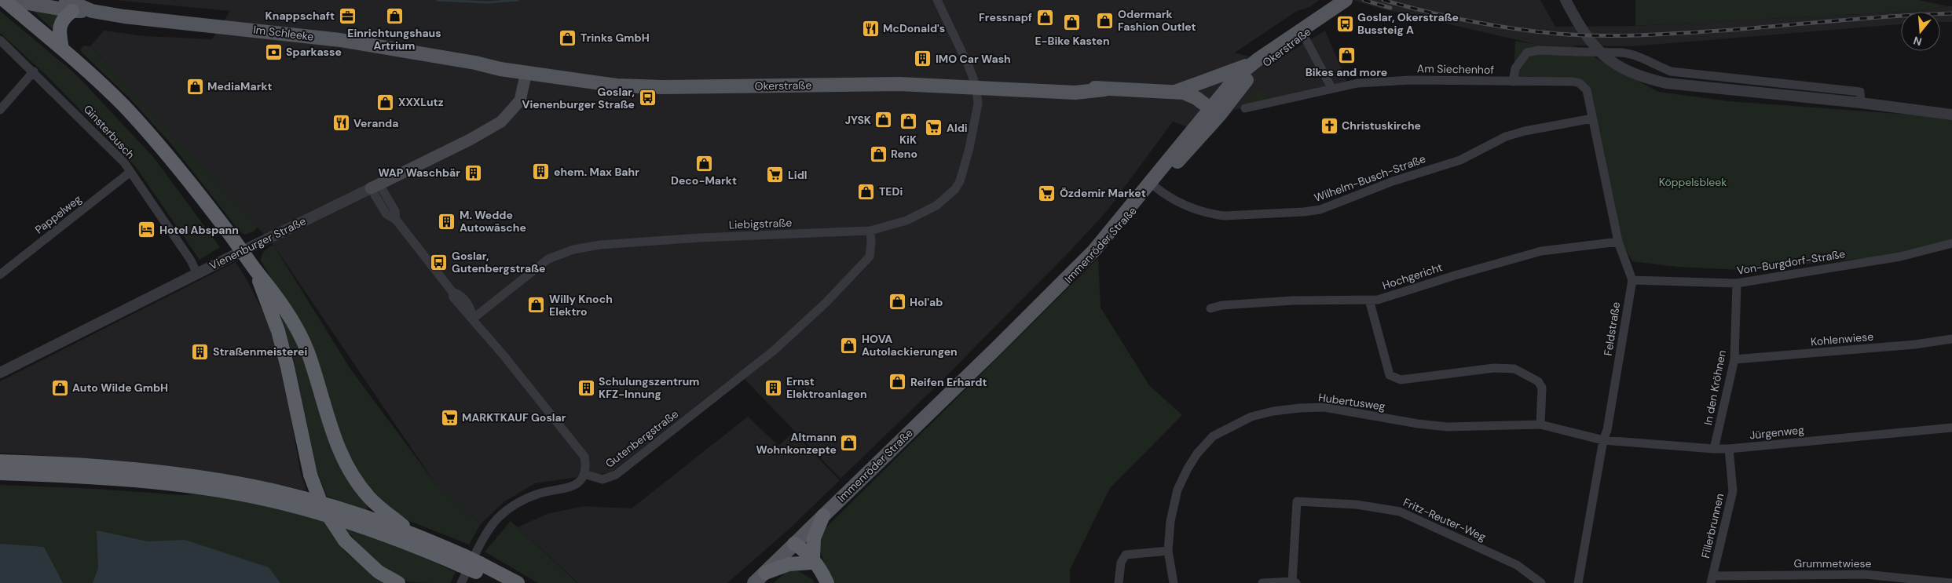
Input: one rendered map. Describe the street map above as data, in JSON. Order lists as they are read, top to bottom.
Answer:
{
  "streets": {
    "main road": [
      "Im Schleeke",
      "Okerstraße",
      "Vienenburger Straße",
      "Immenröder Straße"
    ],
    "street": [
      "Am Siechenhof",
      "Ginsterbusch",
      "Wilhelm-Busch-Straße",
      "Pappelweg",
      "Liebigstraße",
      "Von-Burgdorf-Straße",
      "Hochgericht",
      "Feldstraße",
      "Kohlenwiese",
      "In den Kröhnen",
      "Hubertusweg",
      "Jürgenweg",
      "Gutenbergstraße",
      "Fritz-Reuter-Weg",
      "Fillerbrunnen",
      "Grummetwiese"
    ]
  },
  "crossings": [
    ["Im Schleeke", "Okerstraße"],
    ["Im Schleeke", "Vienenburger Straße"],
    ["Okerstraße", "Liebigstraße"],
    ["Okerstraße", "Vienenburger Straße"],
    ["Okerstraße", "Immenröder Straße"],
    ["Am Siechenhof", "Feldstraße"],
    ["Ginsterbusch", "Pappelweg"],
    ["Ginsterbusch", "Vienenburger Straße"],
    ["Wilhelm-Busch-Straße", "Immenröder Straße"],
    ["Wilhelm-Busch-Straße", "Feldstraße"],
    ["Liebigstraße", "Gutenbergstraße"],
    ["Von-Burgdorf-Straße", "Feldstraße"],
    ["Von-Burgdorf-Straße", "In den Kröhnen"],
    ["Hochgericht", "Feldstraße"],
    ["Feldstraße", "Hubertusweg"],
    ["Feldstraße", "Jürgenweg"],
    ["Kohlenwiese", "In den Kröhnen"],
    ["In den Kröhnen", "Jürgenweg"],
    ["Hubertusweg", "Jürgenweg"],
    ["Jürgenweg", "Fillerbrunnen"],
    ["Fillerbrunnen", "Grummetwiese"]
  ],
  "parks": ["Köppelsbleek"],
  "places": {
    "office": ["Knappschaft"],
    "shop": [
      "Einrichtungshaus Artrium",
      "Fressnapf",
      "Odermark Fashion Outlet",
      "E-Bike Kasten",
      "Trinks GmbH",
      "Bikes and more",
      "MediaMarkt",
      "XXXLutz",
      "JYSK",
      "KiK",
      "Reno",
      "Deco-Markt",
      "TEDi",
      "Hol'ab",
      "Willy Knoch Elektro",
      "HOVA Autolackierungen",
      "Reifen Erhardt",
      "Auto Wilde GmbH",
      "Altmann Wohnkonzepte"
    ],
    "bus stop": ["Goslar, Okerstraße Bussteig A", "Goslar, Vienenburger Straße", "Goslar, Gutenbergstraße"],
    "restaurant": ["McDonald's", "Veranda"],
    "bank": ["Sparkasse"],
    "building": [
      "IMO Car Wash",
      "ehem. Max Bahr",
      "WAP Waschbär",
      "M. Wedde Autowäsche",
      "Straßenmeisterei",
      "Schulungszentrum KFZ-Innung",
      "Ernst Elektroanlagen"
    ],
    "church": ["Christuskirche"],
    "supermarket": [
      "Aldi",
      "Lidl",
      "Özdemir Market",
      "MARKTKAUF Goslar"
    ],
    "hotel": ["Hotel Abspann"]
  },
  "north": "bottom"
}
